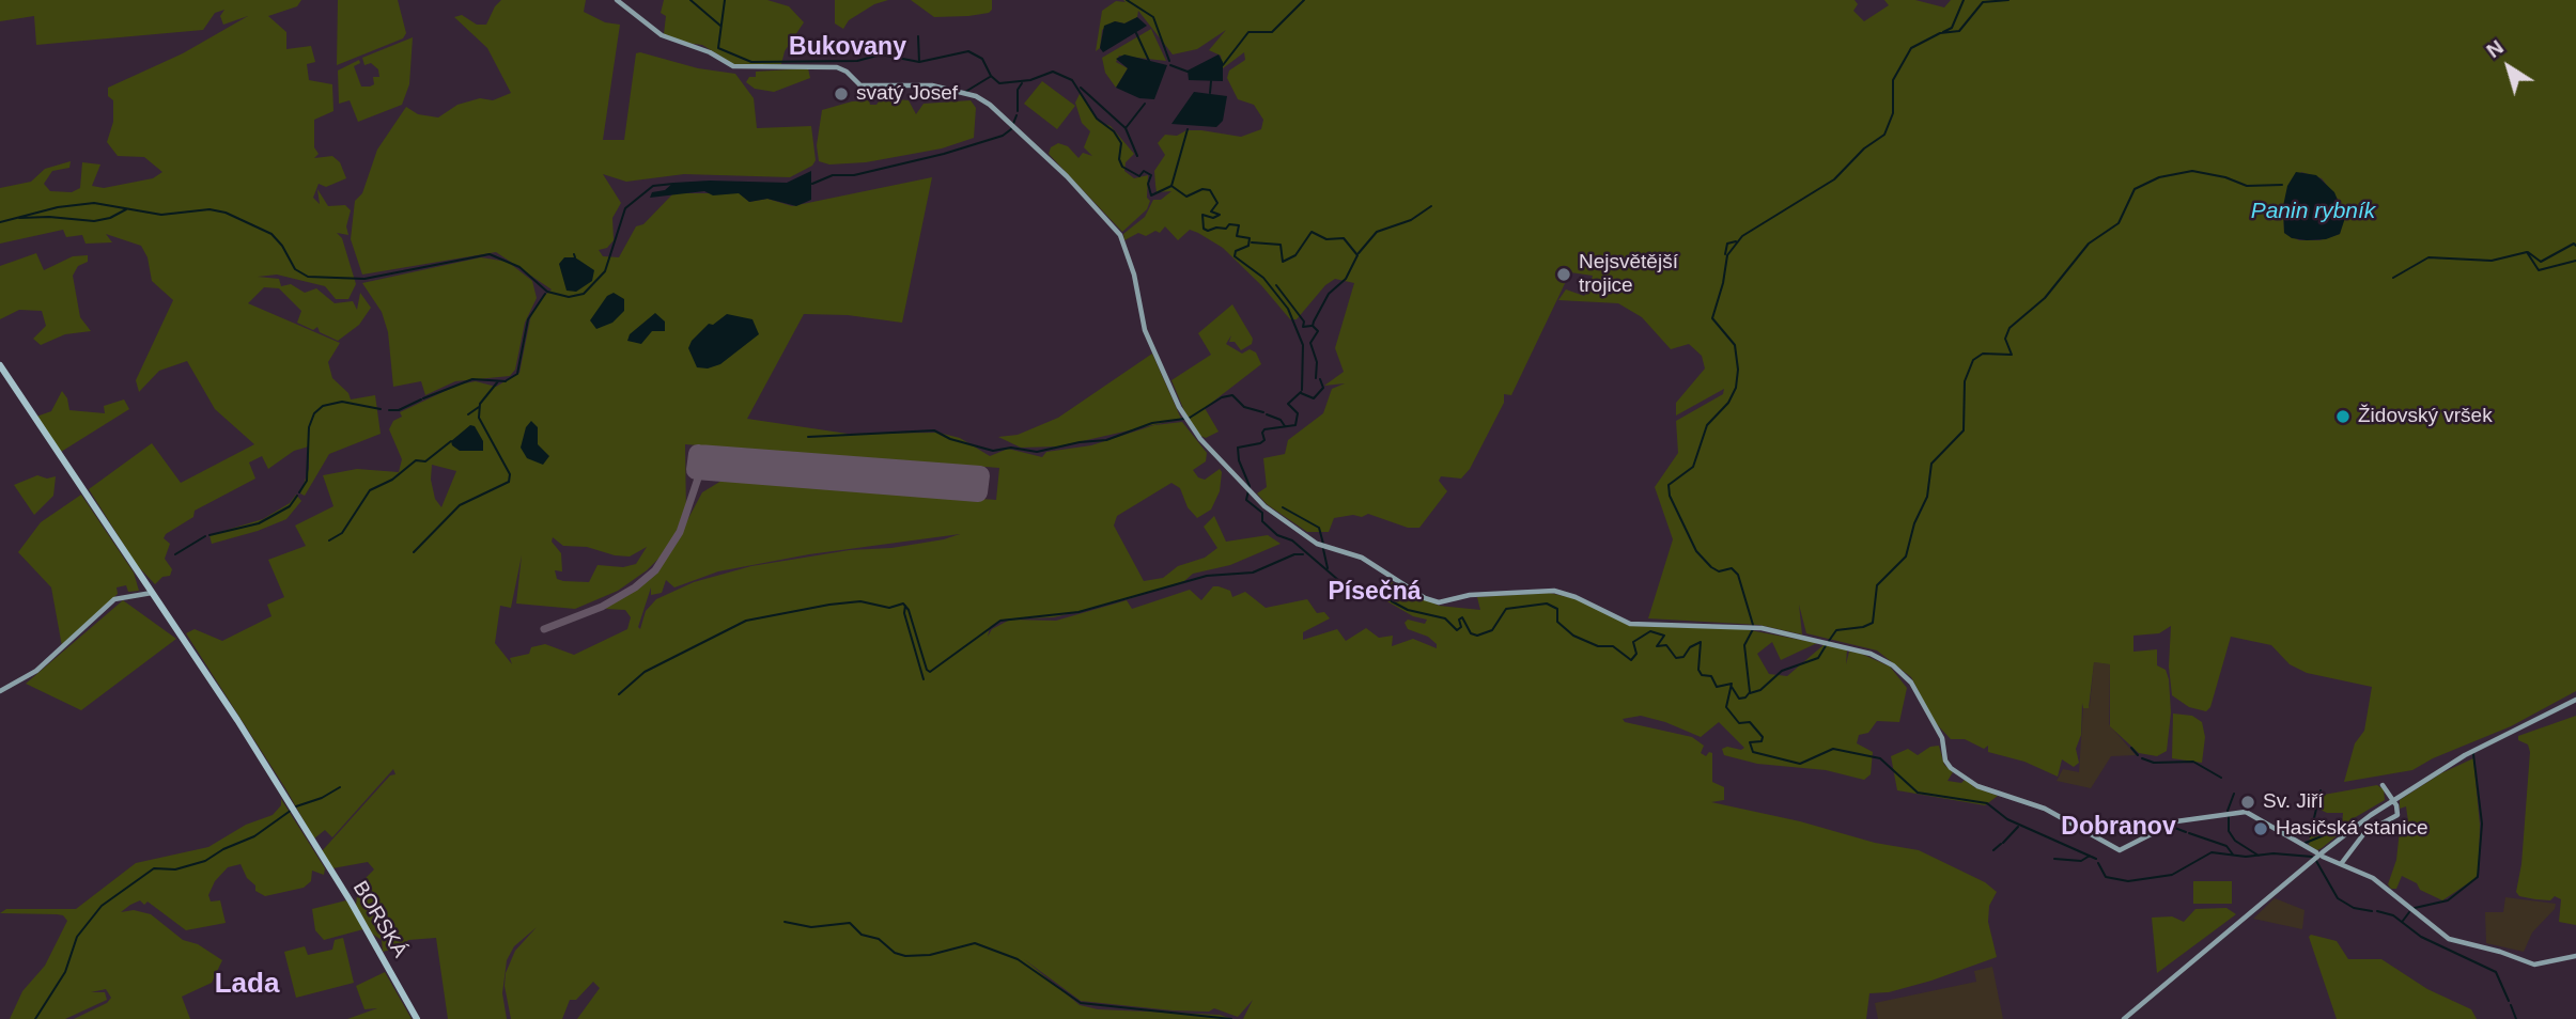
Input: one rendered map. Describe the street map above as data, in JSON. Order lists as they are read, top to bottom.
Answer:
{
  "streets": {
    "main road": ["BORSKÁ"]
  },
  "districts": [
    "Bukovany",
    "Písečná",
    "Dobranov",
    "Lada"
  ],
  "water": ["Panin rybník"],
  "places": [
    "svatý Josef",
    "Nejsvětější trojice",
    "Židovský vršek",
    "Sv. Jiří",
    "Hasičská stanice"
  ],
  "north": "top left"
}
